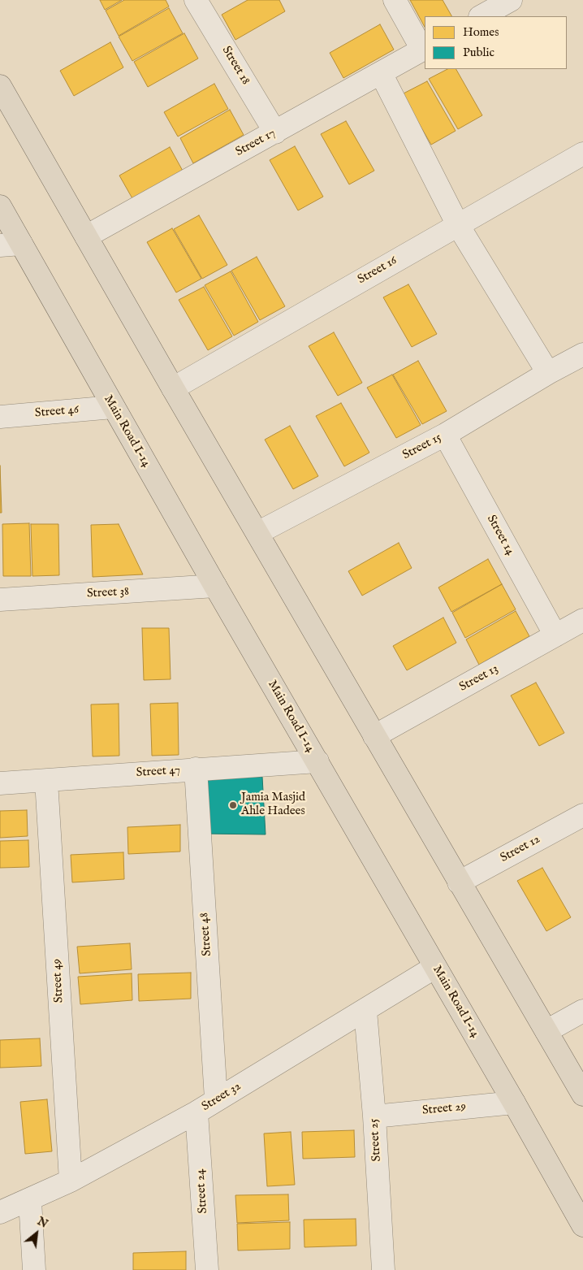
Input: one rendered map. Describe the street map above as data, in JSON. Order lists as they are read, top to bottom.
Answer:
{
  "streets": {
    "main road": ["Main Road I-14"],
    "street": [
      "Street 18",
      "Street 17",
      "Street 16",
      "Street 46",
      "Street 15",
      "Street 14",
      "Street 38",
      "Street 13",
      "Street 47",
      "Street 12",
      "Street 48",
      "Street 49",
      "Street 32",
      "Street 29",
      "Street 25",
      "Street 24"
    ]
  },
  "crossings": [
    ["Street 18", "Street 17"],
    ["Street 46", "Main Road I-14"],
    ["Main Road I-14", "Street 38"],
    ["Main Road I-14", "Street 47"],
    ["Main Road I-14", "Street 32"],
    ["Main Road I-14", "Street 29"],
    ["Street 15", "Street 14"],
    ["Street 14", "Street 13"],
    ["Street 47", "Street 48"],
    ["Street 47", "Street 49"],
    ["Street 48", "Street 32"],
    ["Street 49", "Street 32"],
    ["Street 32", "Street 25"],
    ["Street 32", "Street 24"],
    ["Street 29", "Street 25"]
  ],
  "places": ["Jamia Masjid Ahle Hadees"],
  "legend": ["Homes", "Public"],
  "north": "top right"
}
